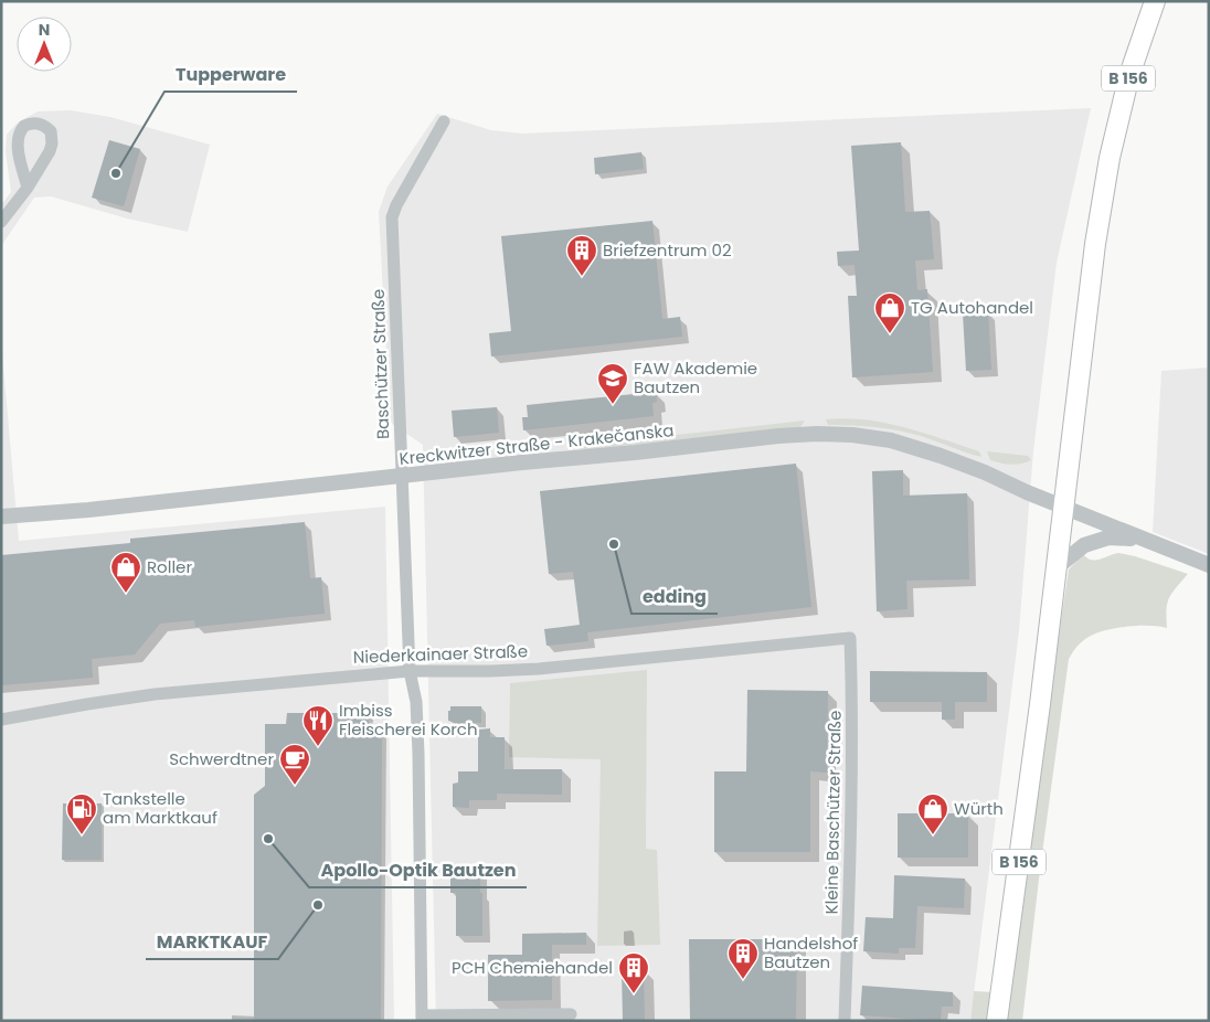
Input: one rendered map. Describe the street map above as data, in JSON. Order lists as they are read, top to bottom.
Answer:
{
  "streets": {
    "main road": ["B 156"],
    "street": [
      "Baschützer Straße",
      "Kreckwitzer Straße - Krakečanska",
      "Niederkainaer Straße",
      "Kleine Baschützer Straße"
    ]
  },
  "crossings": [
    ["B 156", "Kreckwitzer Straße - Krakečanska"],
    ["Baschützer Straße", "Kreckwitzer Straße - Krakečanska"],
    ["Baschützer Straße", "Niederkainaer Straße"],
    ["Niederkainaer Straße", "Kleine Baschützer Straße"]
  ],
  "places": {
    "other": [
      "Tupperware",
      "edding",
      "Apollo-Optik Bautzen",
      "MARKTKAUF"
    ],
    "building": ["Briefzentrum 02", "Handelshof Bautzen", "PCH Chemiehandel"],
    "shop": ["TG Autohandel", "Roller", "Würth"],
    "school or university": ["FAW Akademie Bautzen"],
    "restaurant": ["Imbiss Fleischerei Korch"],
    "cafe": ["Schwerdtner"],
    "fuel station": ["Tankstelle am Marktkauf"]
  },
  "north": "top"
}
